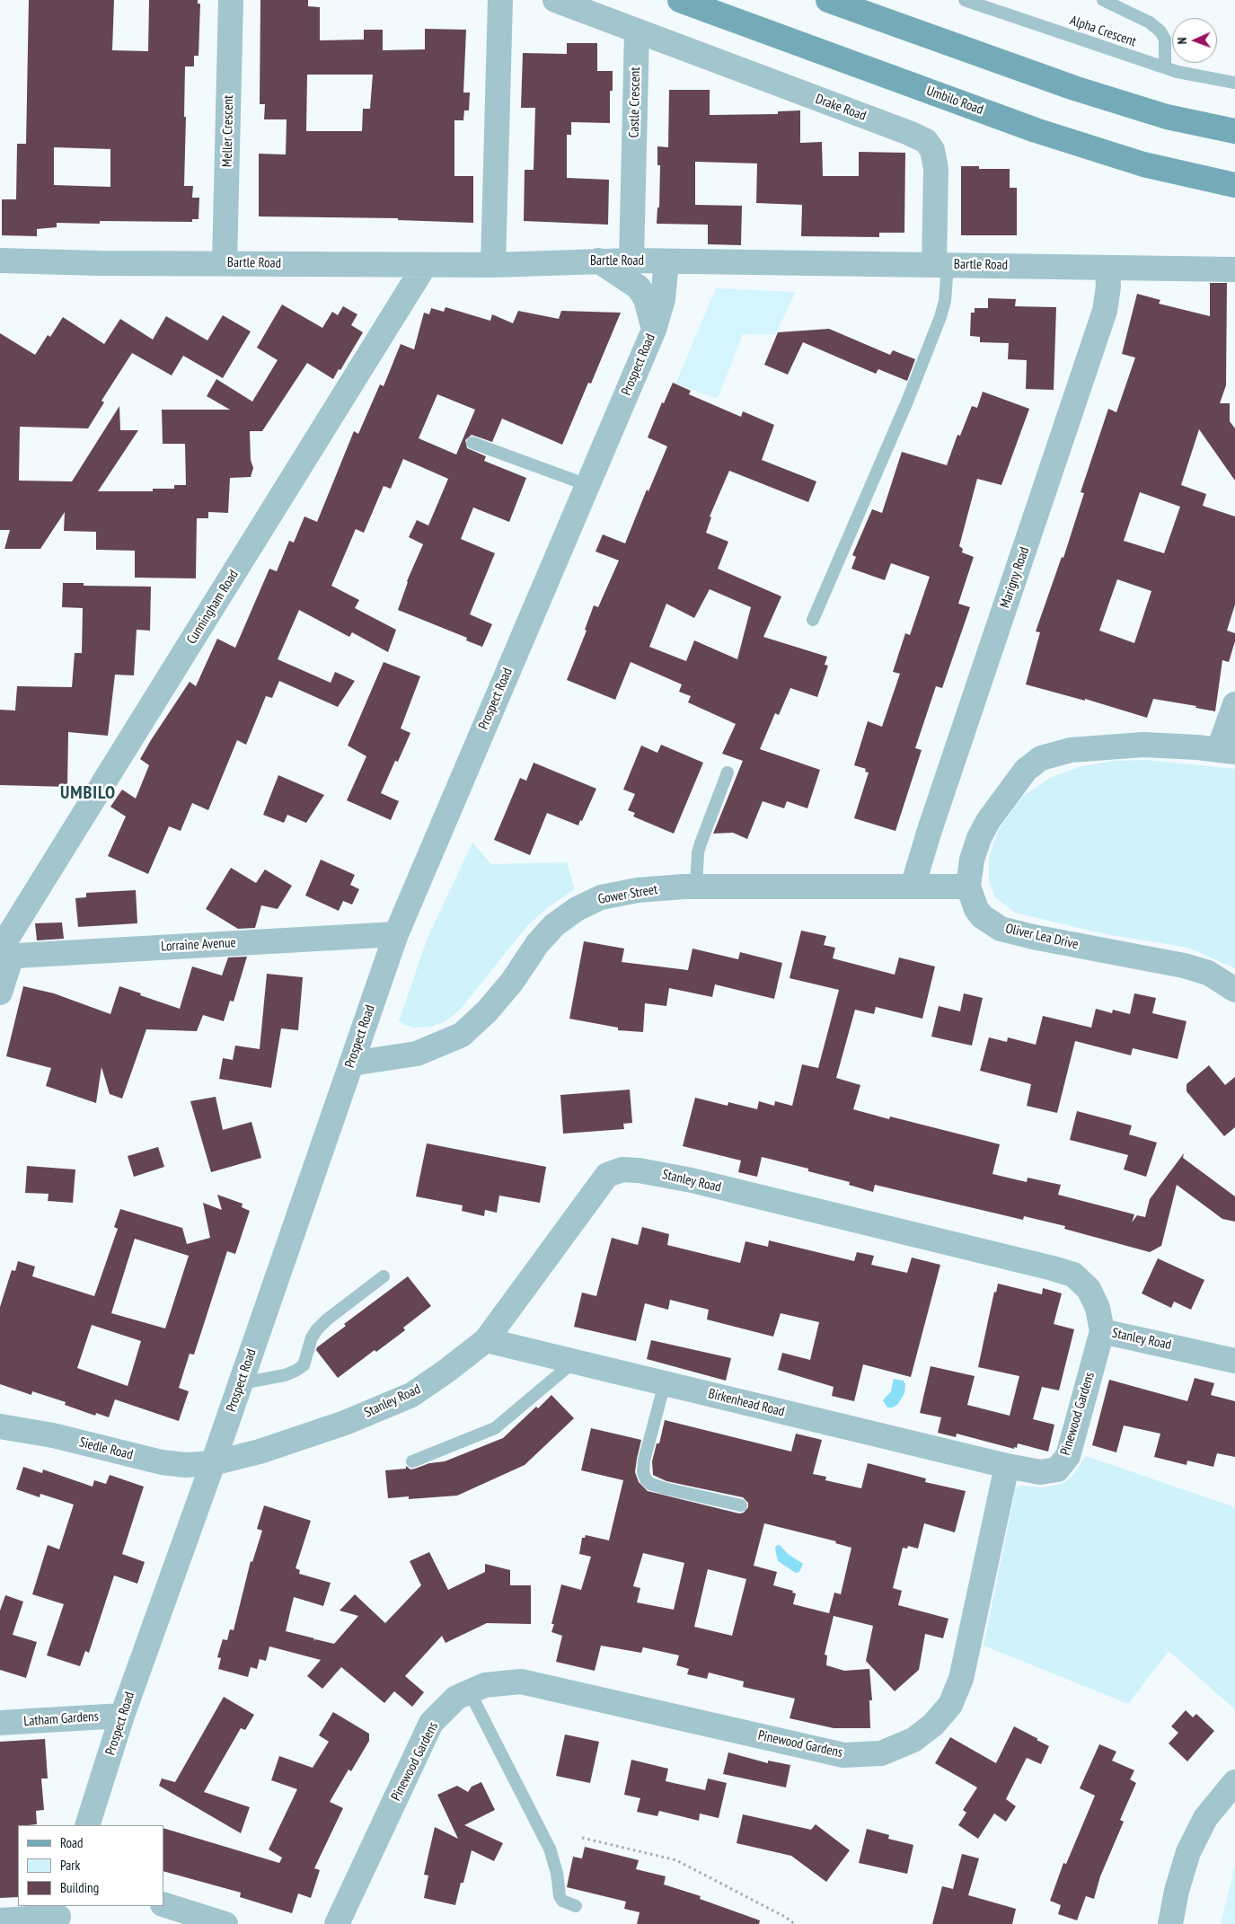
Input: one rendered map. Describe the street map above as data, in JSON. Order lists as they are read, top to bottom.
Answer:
{
  "streets": {
    "main road": ["Umbilo Road"],
    "street": [
      "Castle Crescent",
      "Drake Road",
      "Meller Crescent",
      "Bartle Road",
      "Prospect Road",
      "Marigny Road",
      "Cunningham Road",
      "Gower Street",
      "Oliver Lea Drive",
      "Lorraine Avenue",
      "Stanley Road",
      "Birkenhead Road",
      "Pinewood Gardens",
      "Siedle Road",
      "Latham Gardens"
    ],
    "lane": ["Alpha Crescent"]
  },
  "crossings": [
    ["Castle Crescent", "Drake Road"],
    ["Castle Crescent", "Bartle Road"],
    ["Drake Road", "Bartle Road"],
    ["Meller Crescent", "Bartle Road"],
    ["Bartle Road", "Prospect Road"],
    ["Bartle Road", "Marigny Road"],
    ["Bartle Road", "Cunningham Road"],
    ["Prospect Road", "Gower Street"],
    ["Prospect Road", "Lorraine Avenue"],
    ["Prospect Road", "Stanley Road"],
    ["Prospect Road", "Siedle Road"],
    ["Prospect Road", "Latham Gardens"],
    ["Marigny Road", "Gower Street"],
    ["Cunningham Road", "Lorraine Avenue"],
    ["Gower Street", "Oliver Lea Drive"],
    ["Stanley Road", "Birkenhead Road"],
    ["Stanley Road", "Pinewood Gardens"],
    ["Stanley Road", "Siedle Road"],
    ["Birkenhead Road", "Pinewood Gardens"]
  ],
  "districts": ["UMBILO"],
  "legend": ["Road", "Park", "Building"],
  "north": "left"
}
